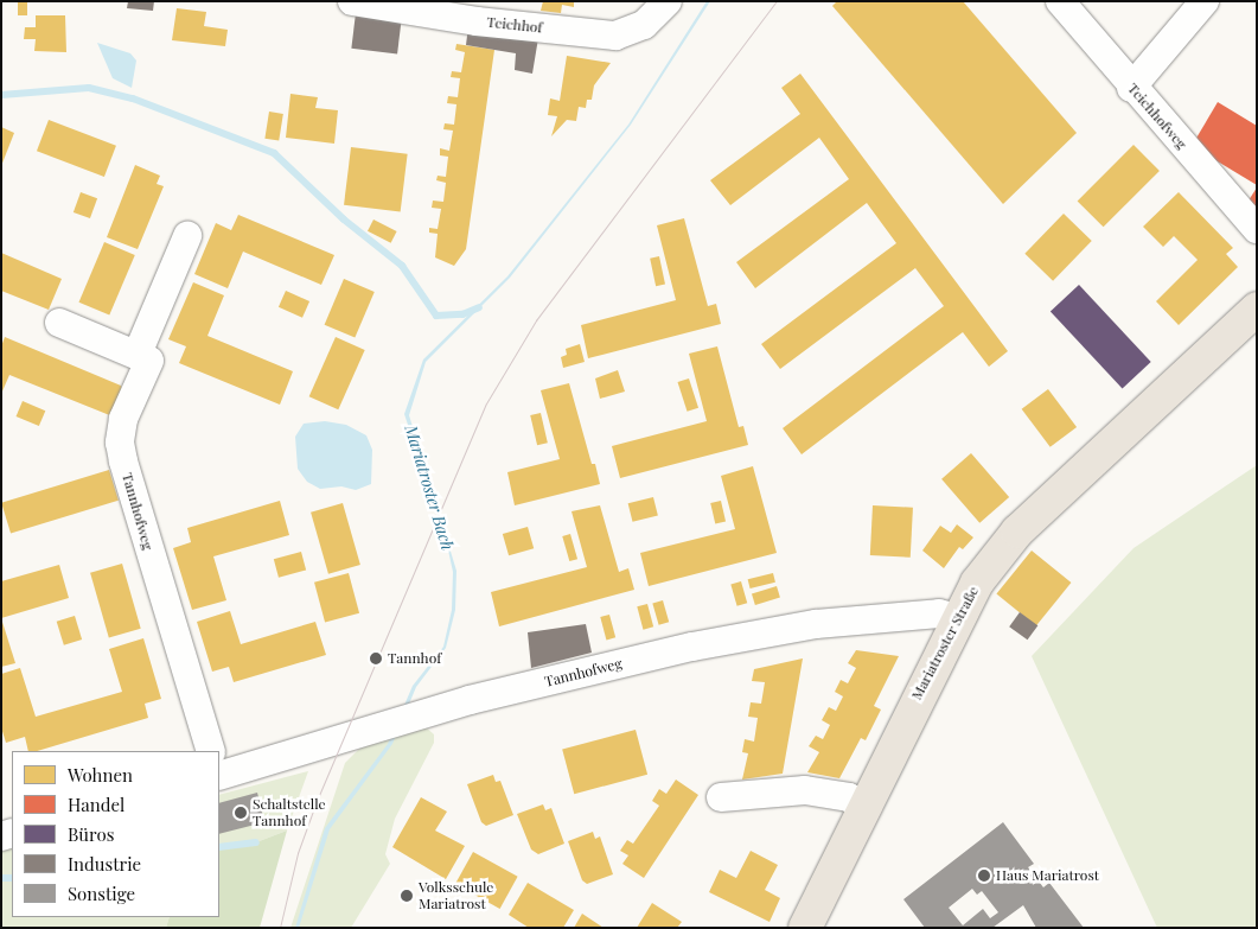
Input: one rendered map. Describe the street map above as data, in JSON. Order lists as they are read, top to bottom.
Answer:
{
  "streets": {
    "main road": ["Mariatroster Straße"],
    "street": ["Teichhof", "Teichhofweg", "Tannhofweg"]
  },
  "crossings": [
    ["Tannhofweg", "Mariatroster Straße"]
  ],
  "water": ["Mariatroster Bach"],
  "places": [
    "Tannhof",
    "Schaltstelle Tannhof",
    "Haus Mariatrost",
    "Volksschule Mariatrost"
  ],
  "legend": [
    "Wohnen",
    "Handel",
    "Büros",
    "Industrie",
    "Sonstige"
  ]
}
